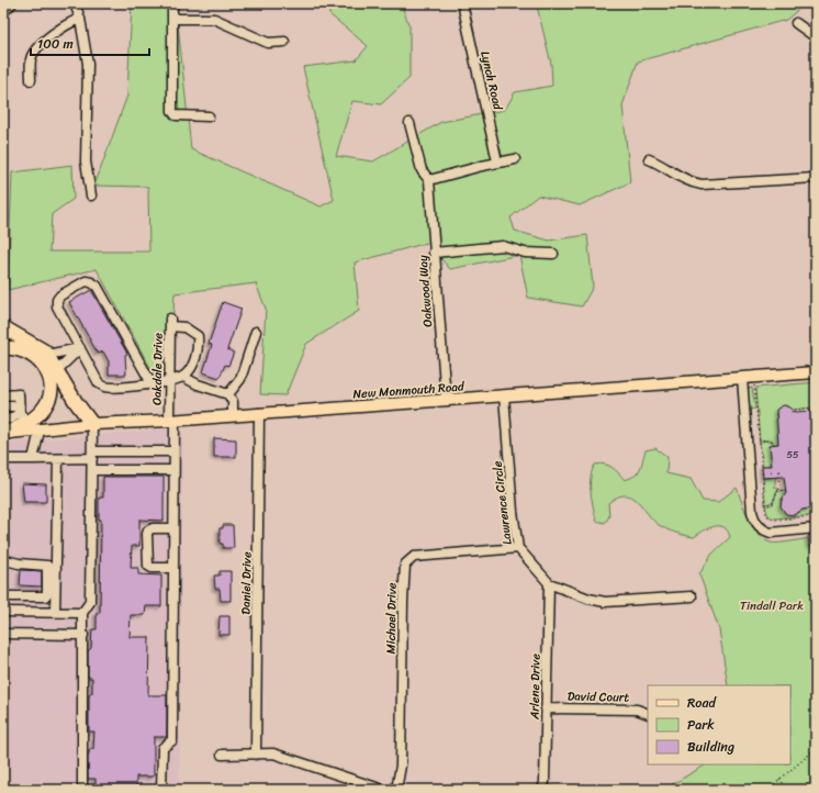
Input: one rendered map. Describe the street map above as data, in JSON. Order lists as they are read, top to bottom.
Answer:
{
  "streets": {
    "main road": ["New Monmouth Road"],
    "street": [
      "Lynch Road",
      "Oakwood Way",
      "Oakdale Drive",
      "Lawrence Circle",
      "Daniel Drive",
      "Michael Drive",
      "Arlene Drive",
      "David Court"
    ]
  },
  "crossings": [
    ["Oakwood Way", "New Monmouth Road"],
    ["Oakdale Drive", "New Monmouth Road"],
    ["New Monmouth Road", "Lawrence Circle"],
    ["New Monmouth Road", "Daniel Drive"],
    ["Lawrence Circle", "Michael Drive"],
    ["Lawrence Circle", "Arlene Drive"],
    ["Arlene Drive", "David Court"]
  ],
  "parks": ["Tindall Park"],
  "house_numbers": ["55"],
  "legend": ["Road", "Park", "Building"],
  "scale_bar": "100 m"
}
